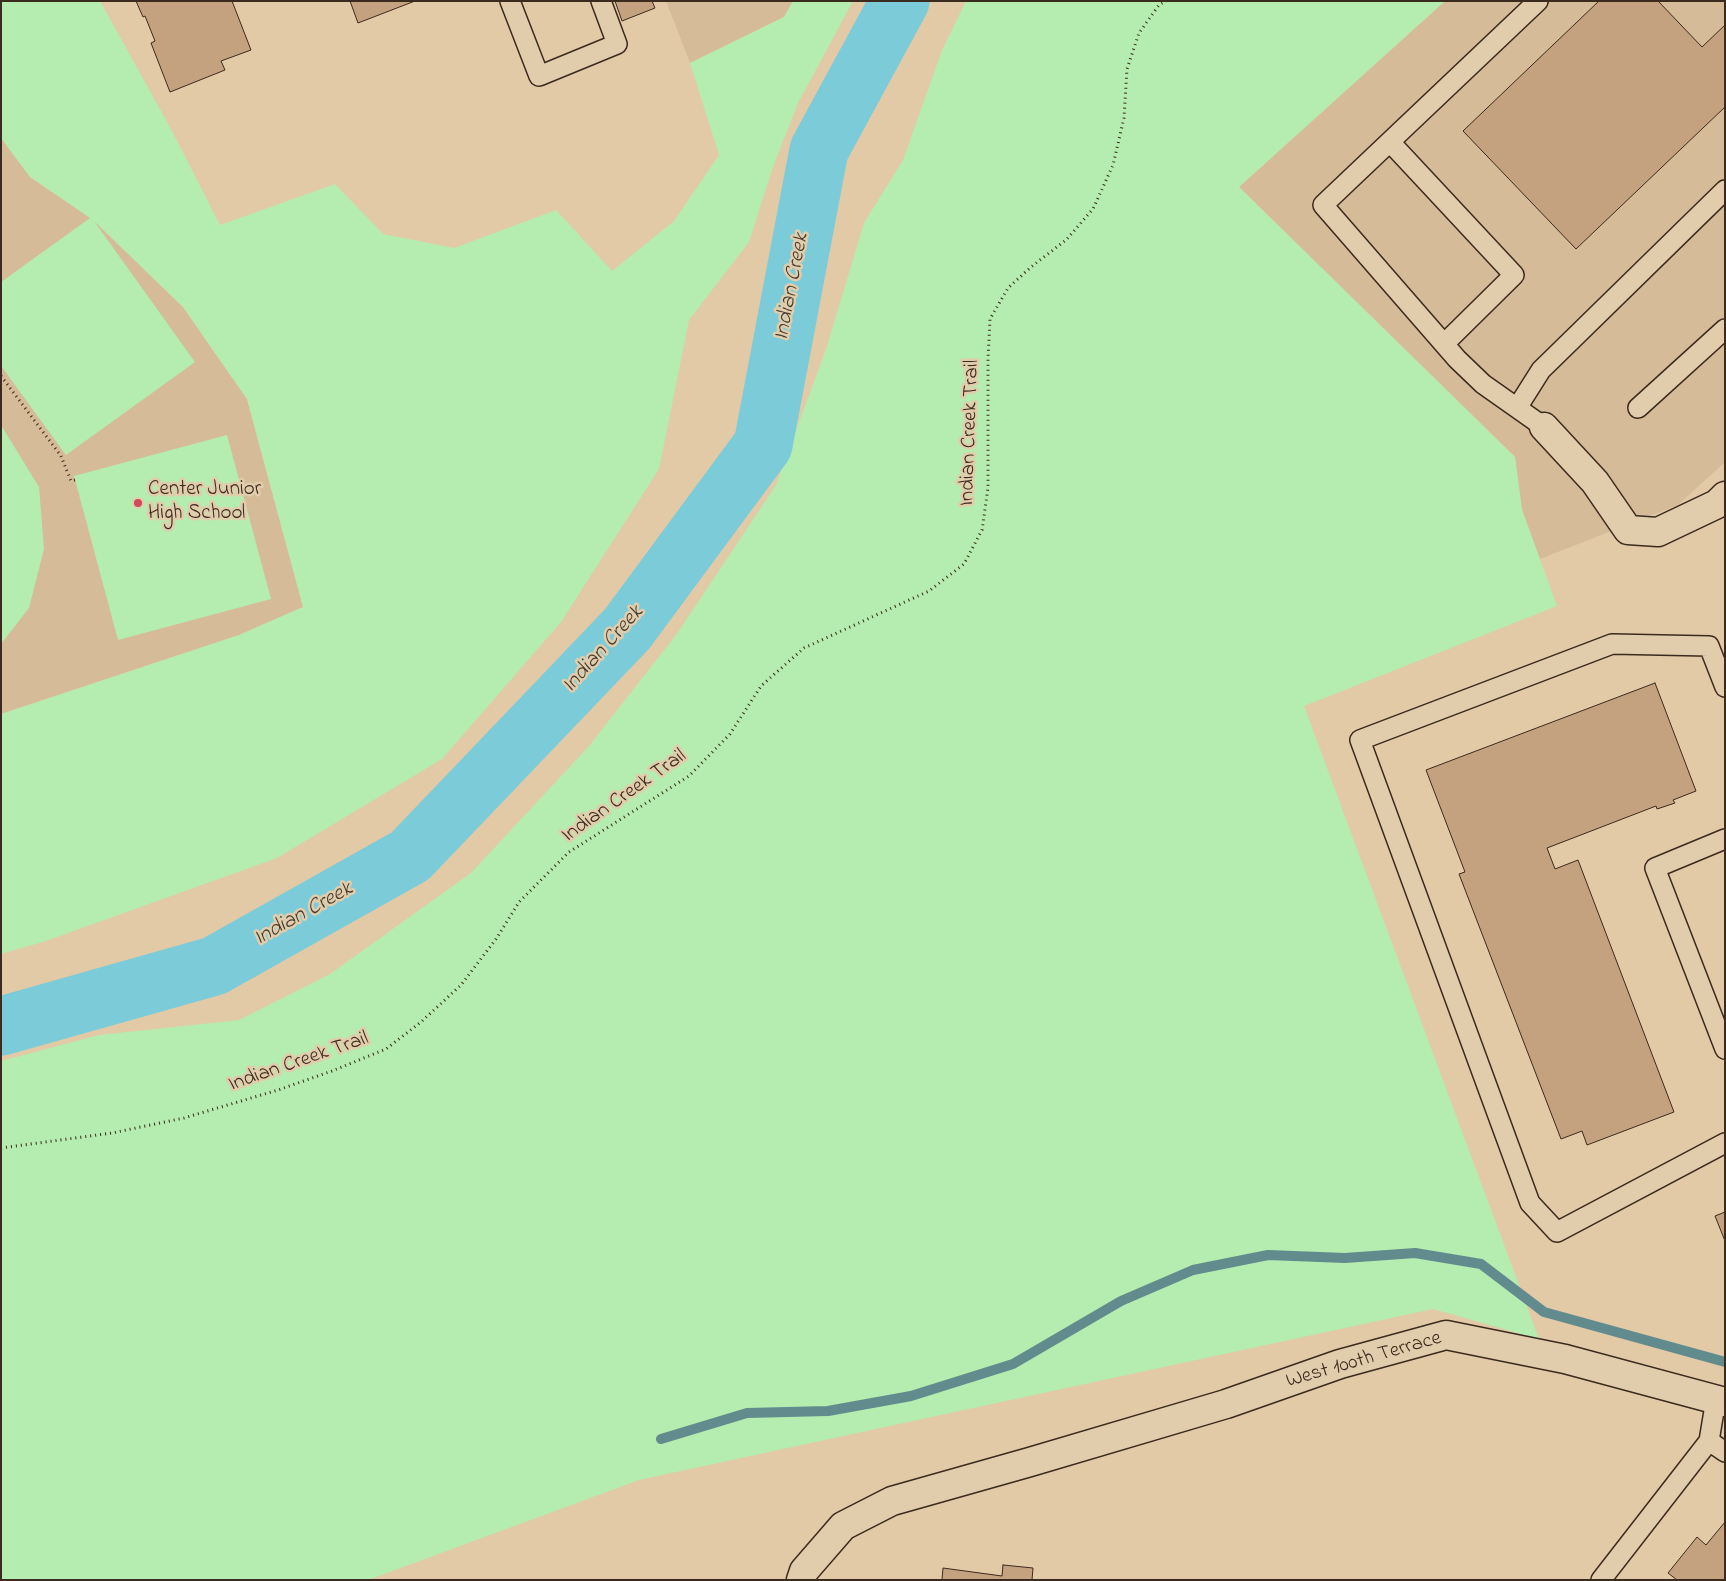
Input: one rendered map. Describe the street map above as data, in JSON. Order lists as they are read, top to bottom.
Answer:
{
  "streets": {
    "street": ["West 100th Terrace"],
    "path": ["Indian Creek Trail"]
  },
  "water": ["Indian Creek"],
  "places": ["Center Junior High School"]
}
